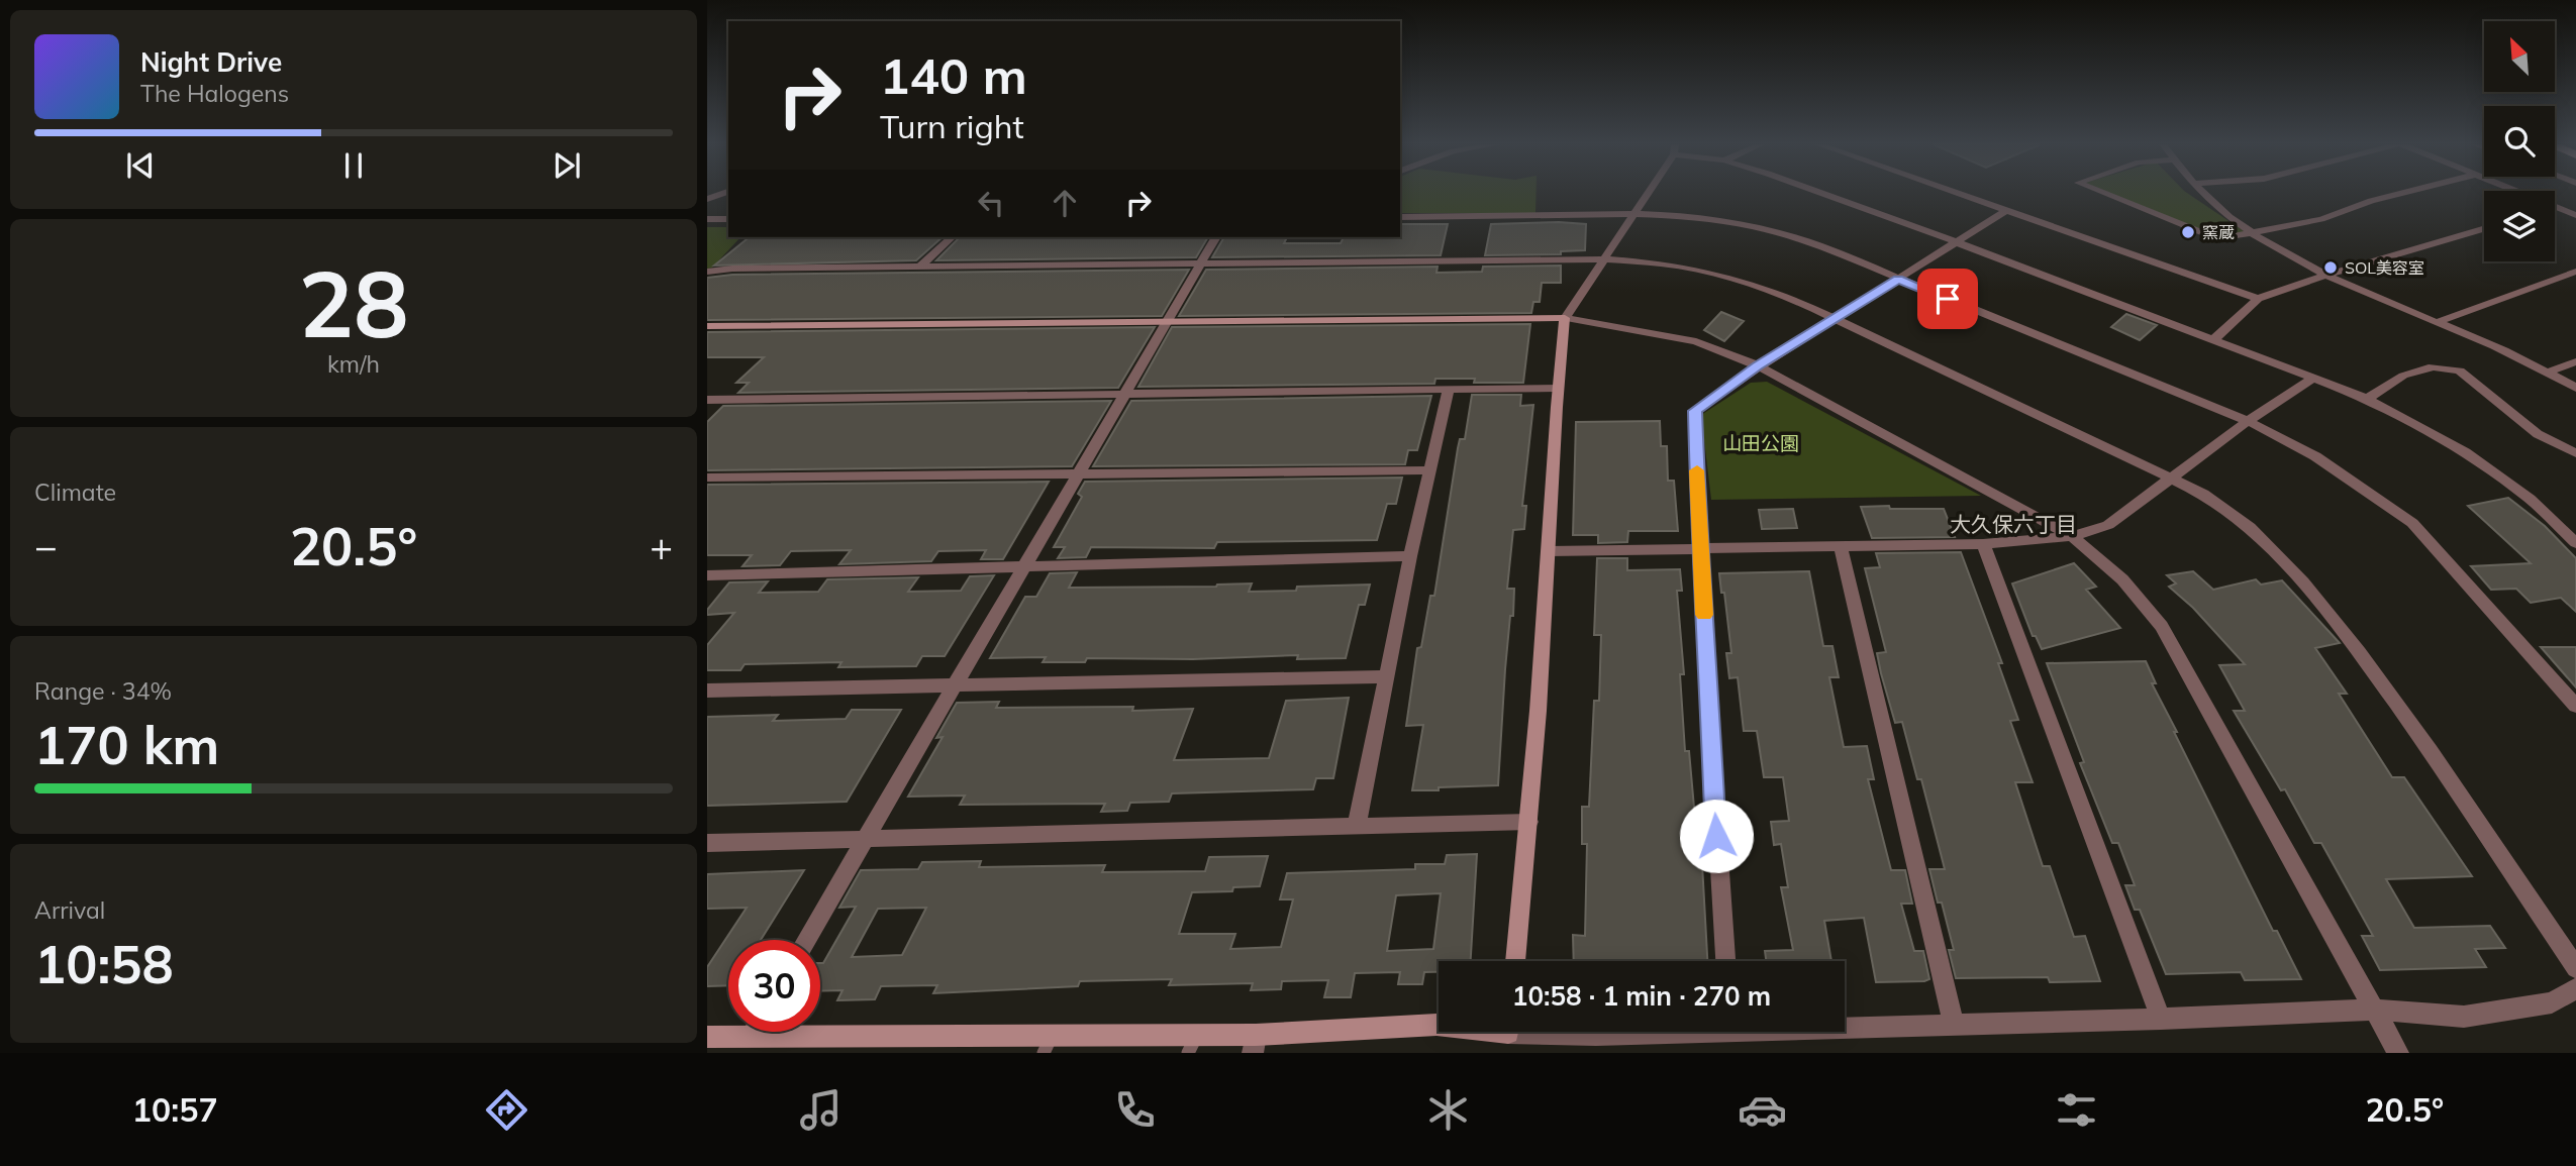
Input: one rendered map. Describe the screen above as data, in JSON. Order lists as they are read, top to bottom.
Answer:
{
  "districts": ["大久保六丁目"],
  "parks": ["山田公園"],
  "places": ["窯蔵", "SOL美容室"],
  "north": "top left",
  "page": {
    "turn": ["140 m", "Turn right"],
    "song": ["Night Drive", "The Halogens"],
    "tile": [
      ["28", "km/h"],
      "Climate",
      ["Range · 34%", "170 km"],
      ["Arrival", "10:58"]
    ],
    "heat": ["−", "20.5°", "+"],
    "limit": "30",
    "trip": "10:58 · 1 min · 270 m",
    "tabs": ["10:57", "20.5°"]
  }
}
